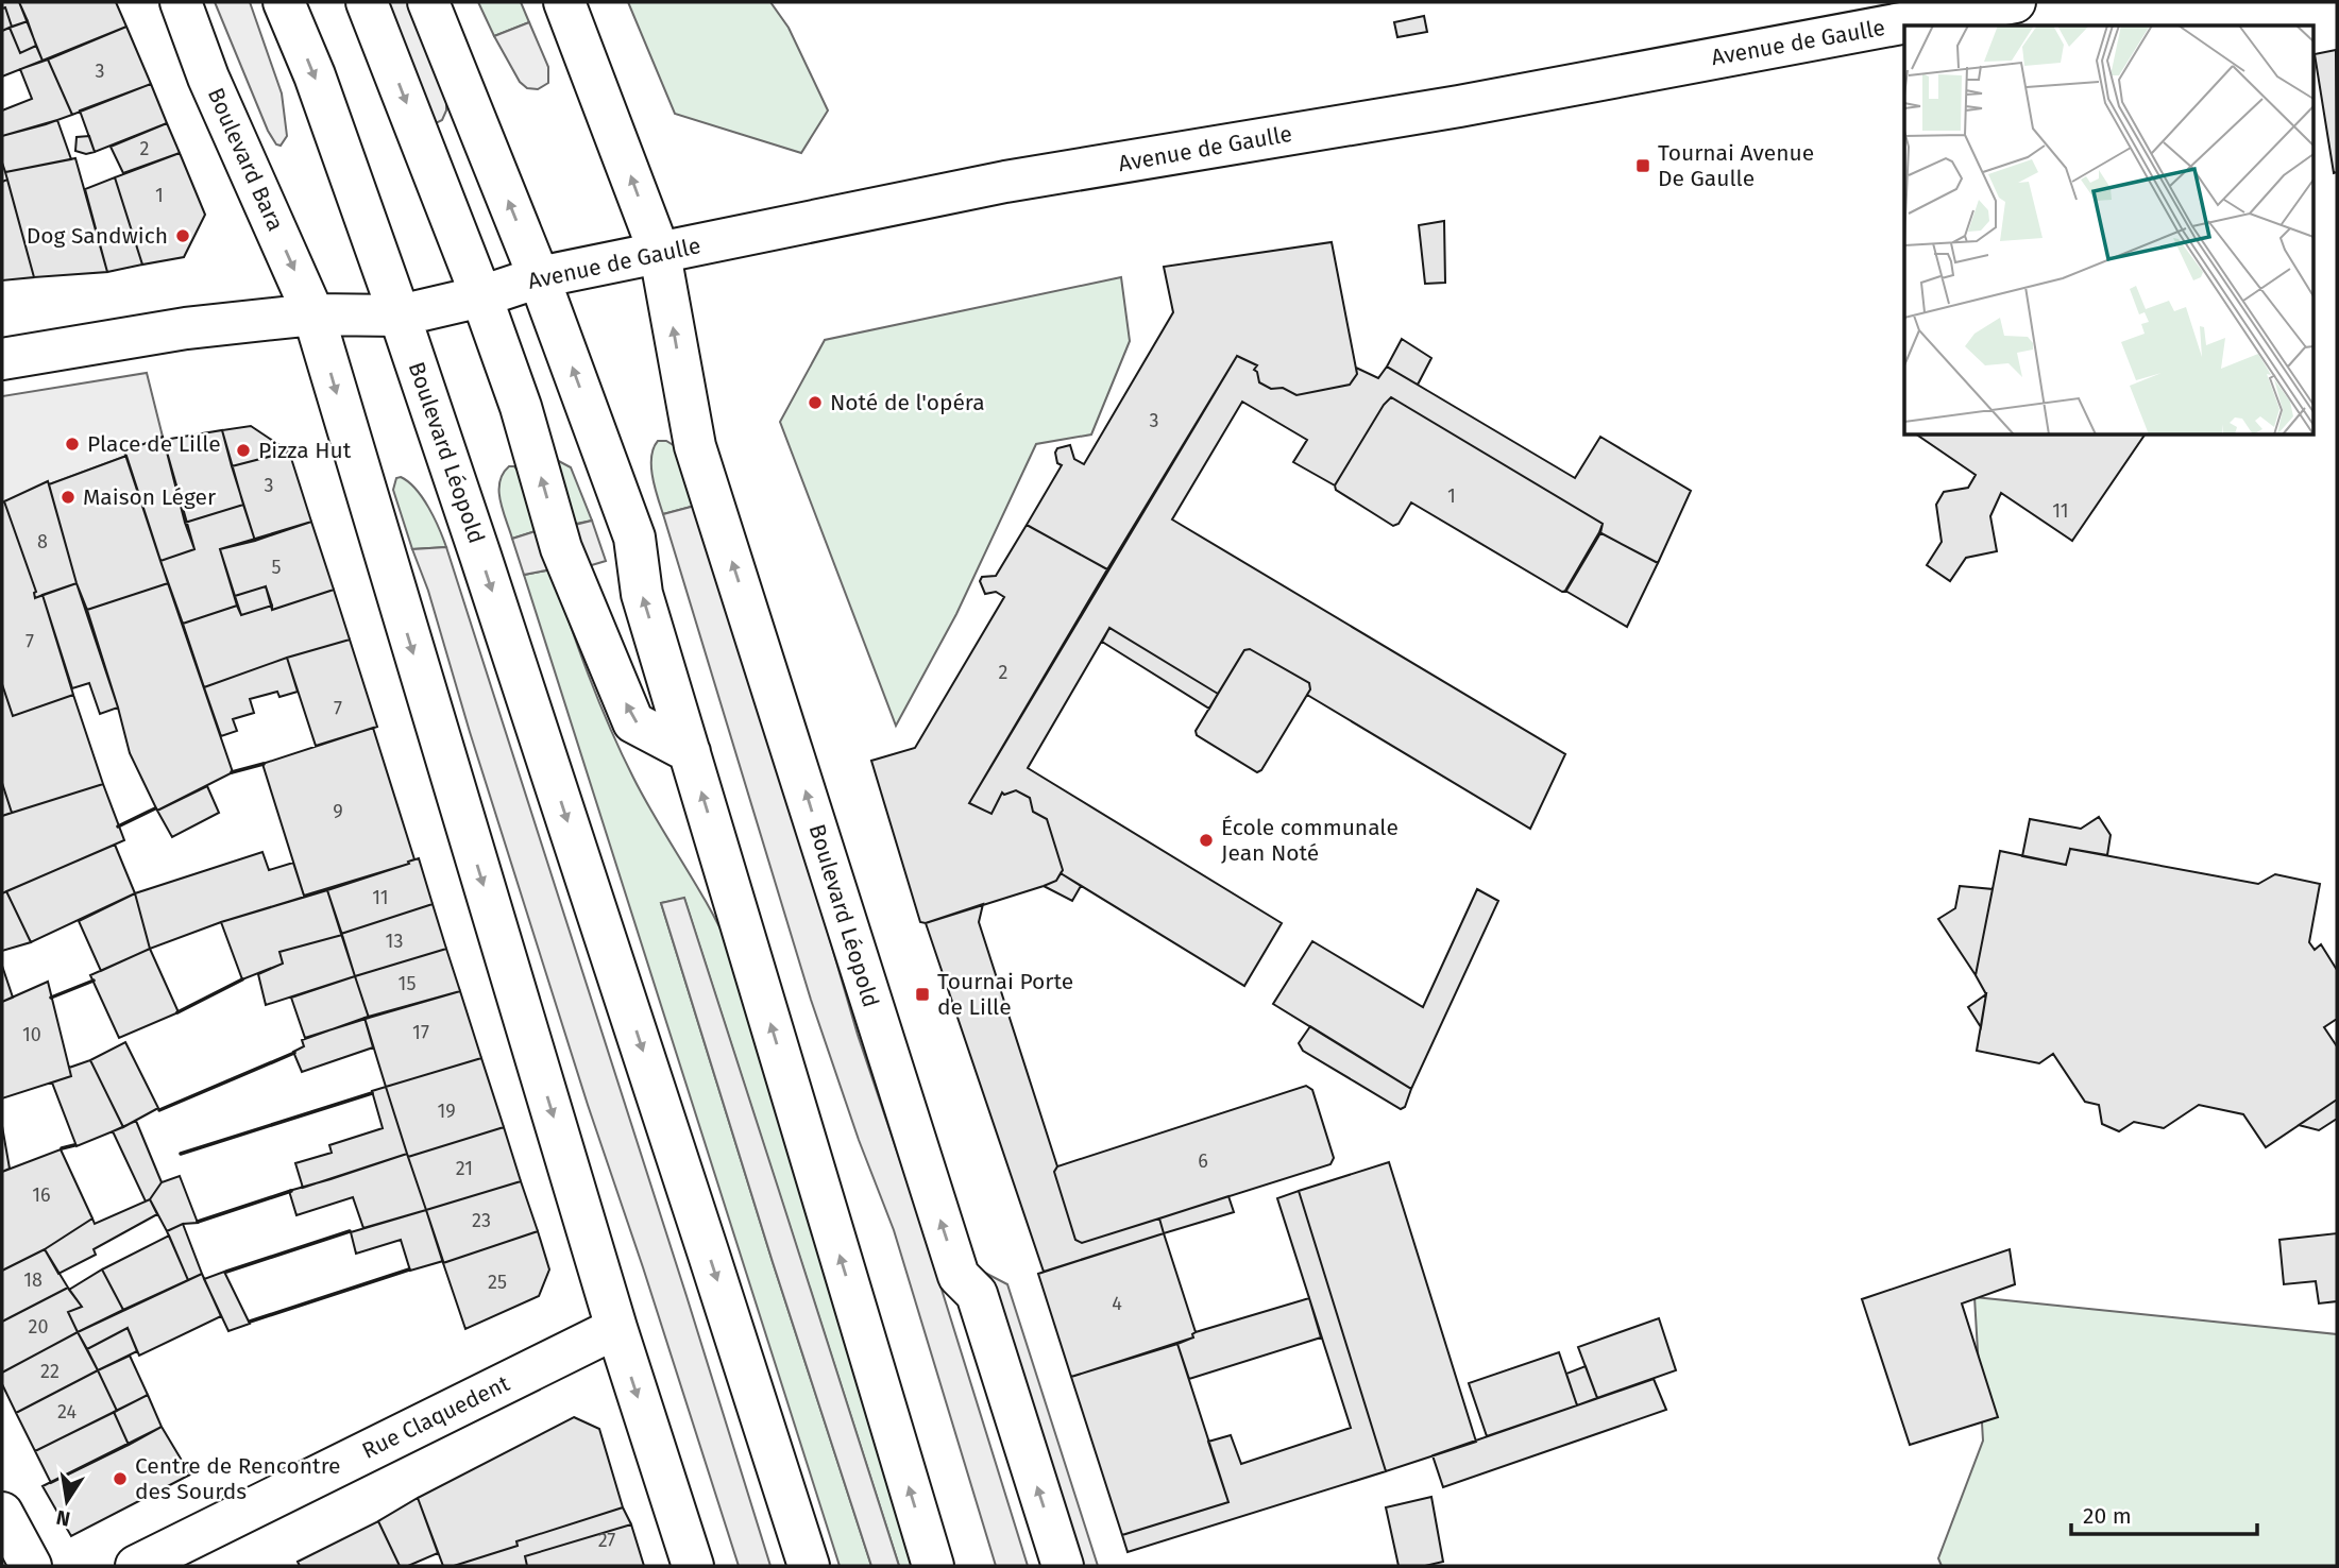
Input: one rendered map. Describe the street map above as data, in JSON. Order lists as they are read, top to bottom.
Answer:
{
  "streets": {
    "main road": [
      "Avenue de Gaulle",
      "Boulevard Bara",
      "Boulevard Léopold",
      "Rue Claquedent"
    ]
  },
  "crossings": [
    ["Avenue de Gaulle", "Boulevard Léopold"]
  ],
  "places": {
    "transit": ["Tournai Avenue De Gaulle", "Tournai Porte de Lille"],
    "other": [
      "Dog Sandwich",
      "Noté de l'opéra",
      "Place de Lille",
      "Pizza Hut",
      "Maison Léger",
      "École communale Jean Noté",
      "Centre de Rencontre des Sourds"
    ]
  },
  "house_numbers": [
    "3",
    "2",
    "1",
    "3",
    "3",
    "1",
    "11",
    "8",
    "5",
    "7",
    "2",
    "7",
    "9",
    "11",
    "13",
    "15",
    "17",
    "10",
    "19",
    "6",
    "21",
    "16",
    "23",
    "18",
    "25",
    "4",
    "20",
    "22",
    "24",
    "27"
  ],
  "scale_bar": "20 m",
  "north": "bottom"
}
